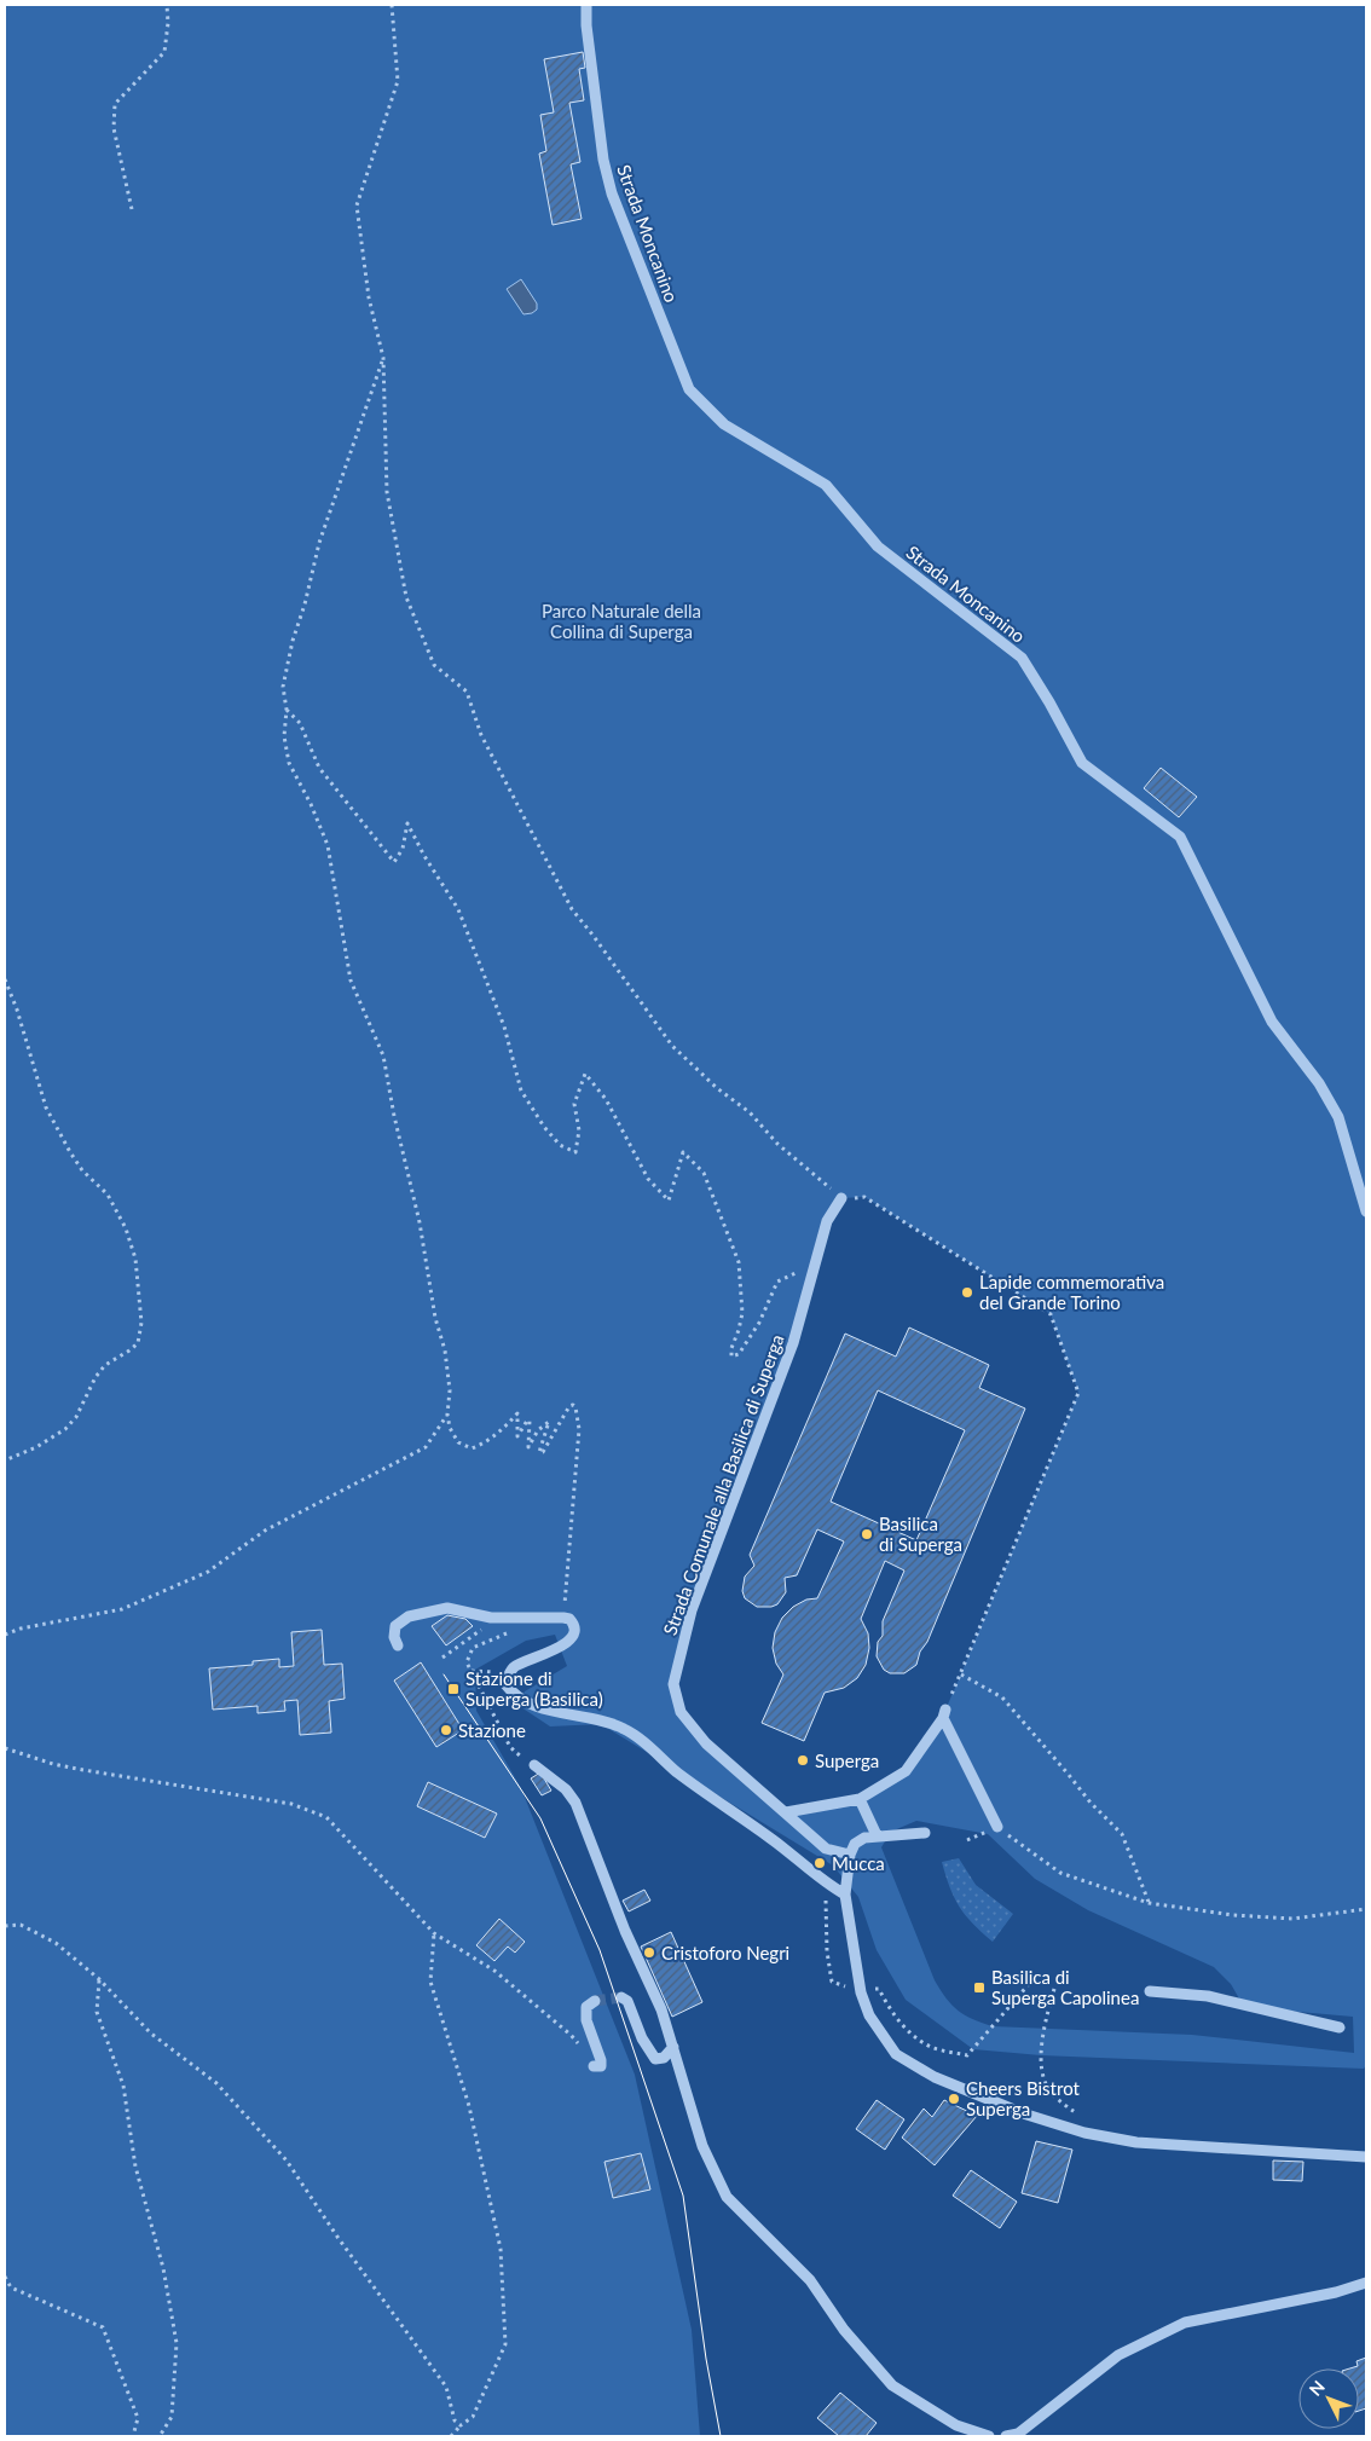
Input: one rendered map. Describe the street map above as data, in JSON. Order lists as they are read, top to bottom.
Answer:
{
  "streets": {
    "street": ["Strada Moncanino", "Strada Comunale alla Basilica di Superga"]
  },
  "parks": ["Parco Naturale della Collina di Superga"],
  "places": {
    "other": [
      "Lapide commemorativa del Grande Torino",
      "Basilica di Superga",
      "Stazione",
      "Superga",
      "Mucca",
      "Cristoforo Negri",
      "Cheers Bistrot Superga"
    ],
    "transit": ["Stazione di Superga (Basilica)", "Basilica di Superga Capolinea"]
  },
  "north": "top left"
}
